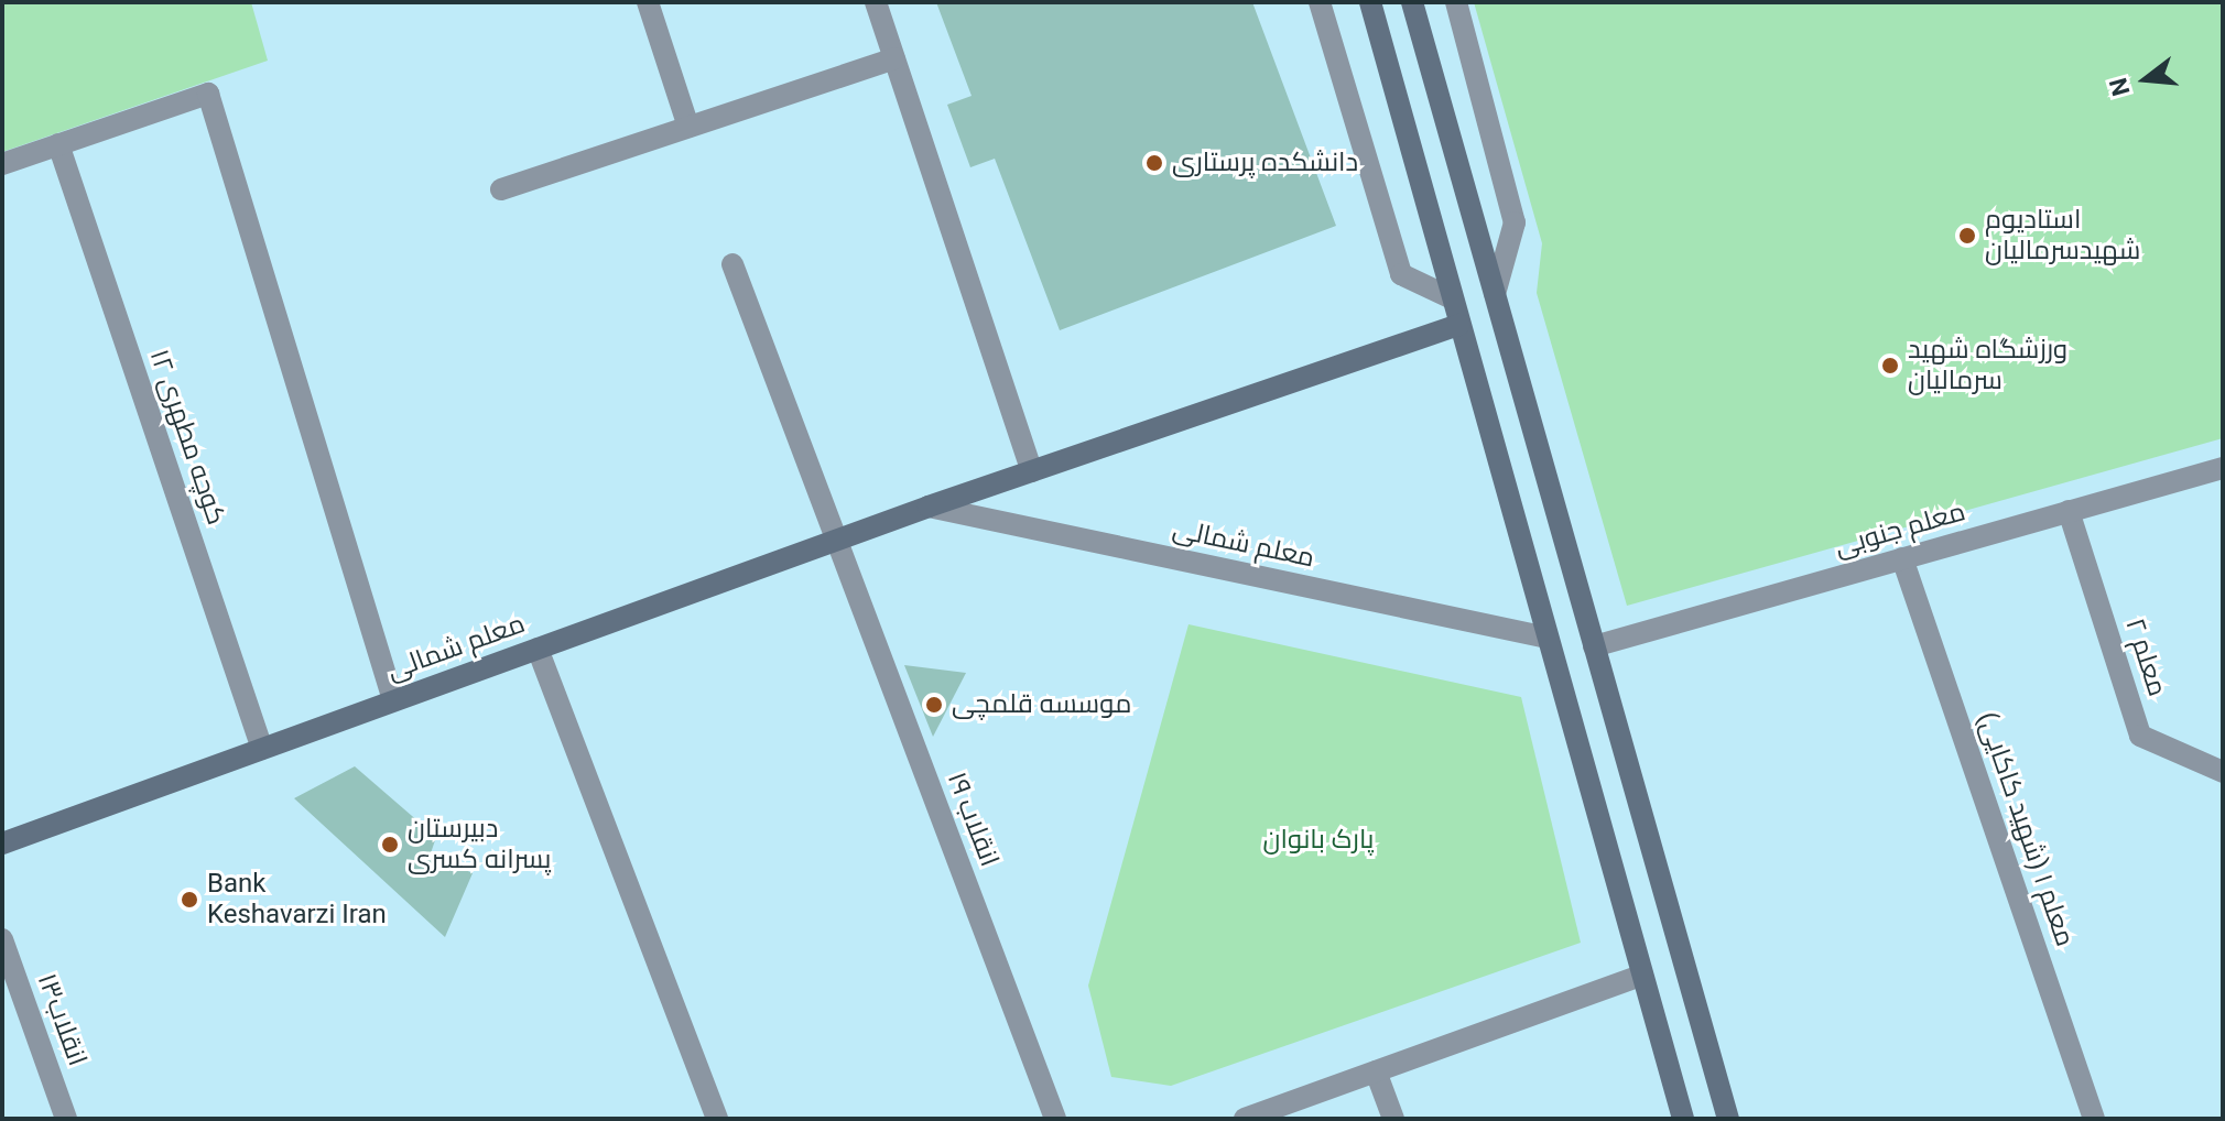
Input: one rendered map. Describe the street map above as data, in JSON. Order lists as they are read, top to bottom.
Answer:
{
  "streets": {
    "main road": ["معلم شمالی"],
    "street": [
      "کوچه مطهری ۱۲",
      "معلم جنوبی",
      "معلم ۲",
      "انقلاب ۱۹",
      "معلم ۱ (شهید کاکایی)",
      "انقلاب۱۳"
    ]
  },
  "crossings": [
    ["کوچه مطهری ۱۲", "معلم شمالی"],
    ["معلم جنوبی", "معلم ۲"],
    ["معلم جنوبی", "معلم ۱ (شهید کاکایی)"],
    ["معلم شمالی", "انقلاب ۱۹"]
  ],
  "parks": ["پارک بانوان"],
  "places": [
    "دانشکده پرستاری",
    "استادیوم شهیدسرمالیان",
    "ورزشگاه شهید سرمالیان",
    "موسسه قلمچی",
    "دبیرستان پسرانه کسری",
    "Bank Keshavarzi Iran"
  ],
  "north": "left"
}
